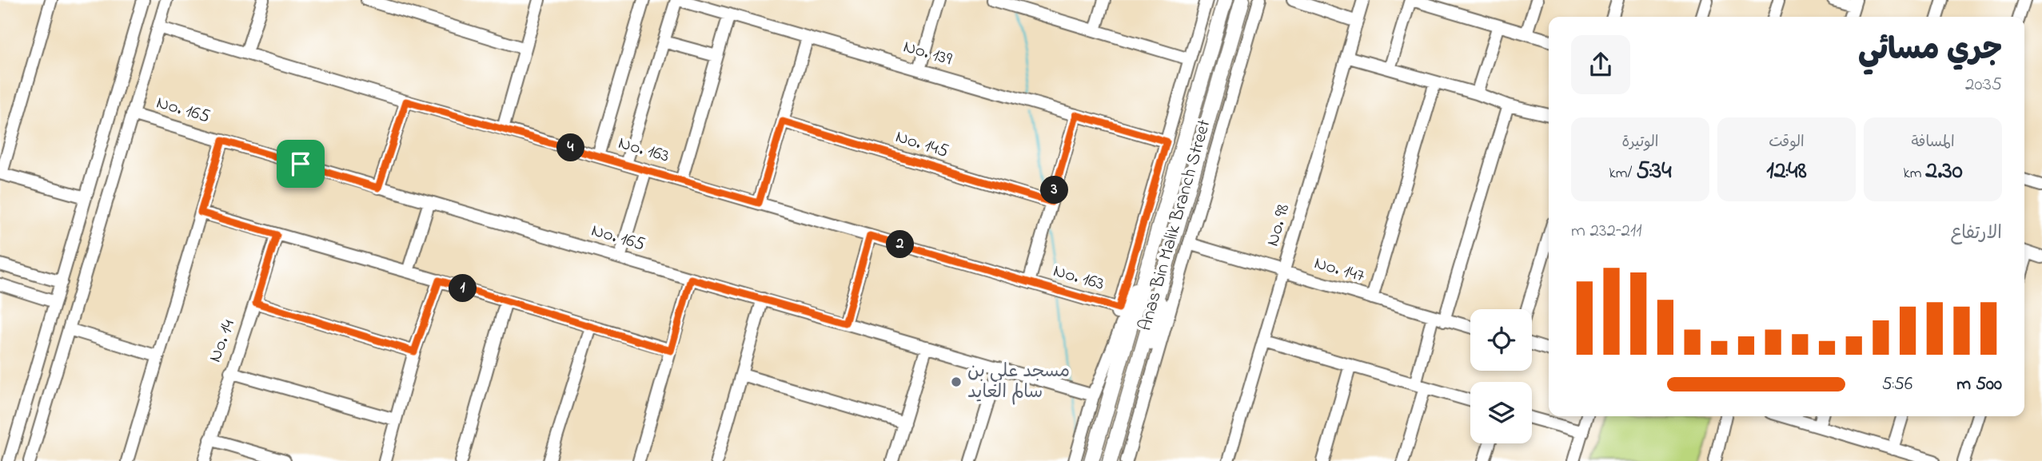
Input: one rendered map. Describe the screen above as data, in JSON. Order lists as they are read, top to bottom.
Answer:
{
  "streets": {
    "street": [
      "No. 139",
      "No. 165",
      "No. 145",
      "No. 163",
      "Anas Bin Malik Branch Street",
      "No. 98",
      "No. 147",
      "No. 14"
    ]
  },
  "crossings": [
    ["No. 139", "Anas Bin Malik Branch Street"],
    ["No. 165", "Anas Bin Malik Branch Street"],
    ["No. 163", "Anas Bin Malik Branch Street"],
    ["Anas Bin Malik Branch Street", "No. 147"],
    ["No. 98", "No. 147"]
  ],
  "places": ["مسجد علي بن سالم العايد"],
  "page": {
    "heading": ["جري مسائي", "20:35"],
    "stats": [
      ["المسافة", "2.30 km"],
      ["الوقت", "12:48"],
      ["الوتيرة", "5:34 /km"]
    ],
    "pins": [
      "4",
      "3",
      "2",
      "1"
    ],
    "chart": ["الارتفاع", "211–232 m"],
    "list": [
      {
        "name": "500 m",
        "note": "5:56"
      }
    ]
  }
}
